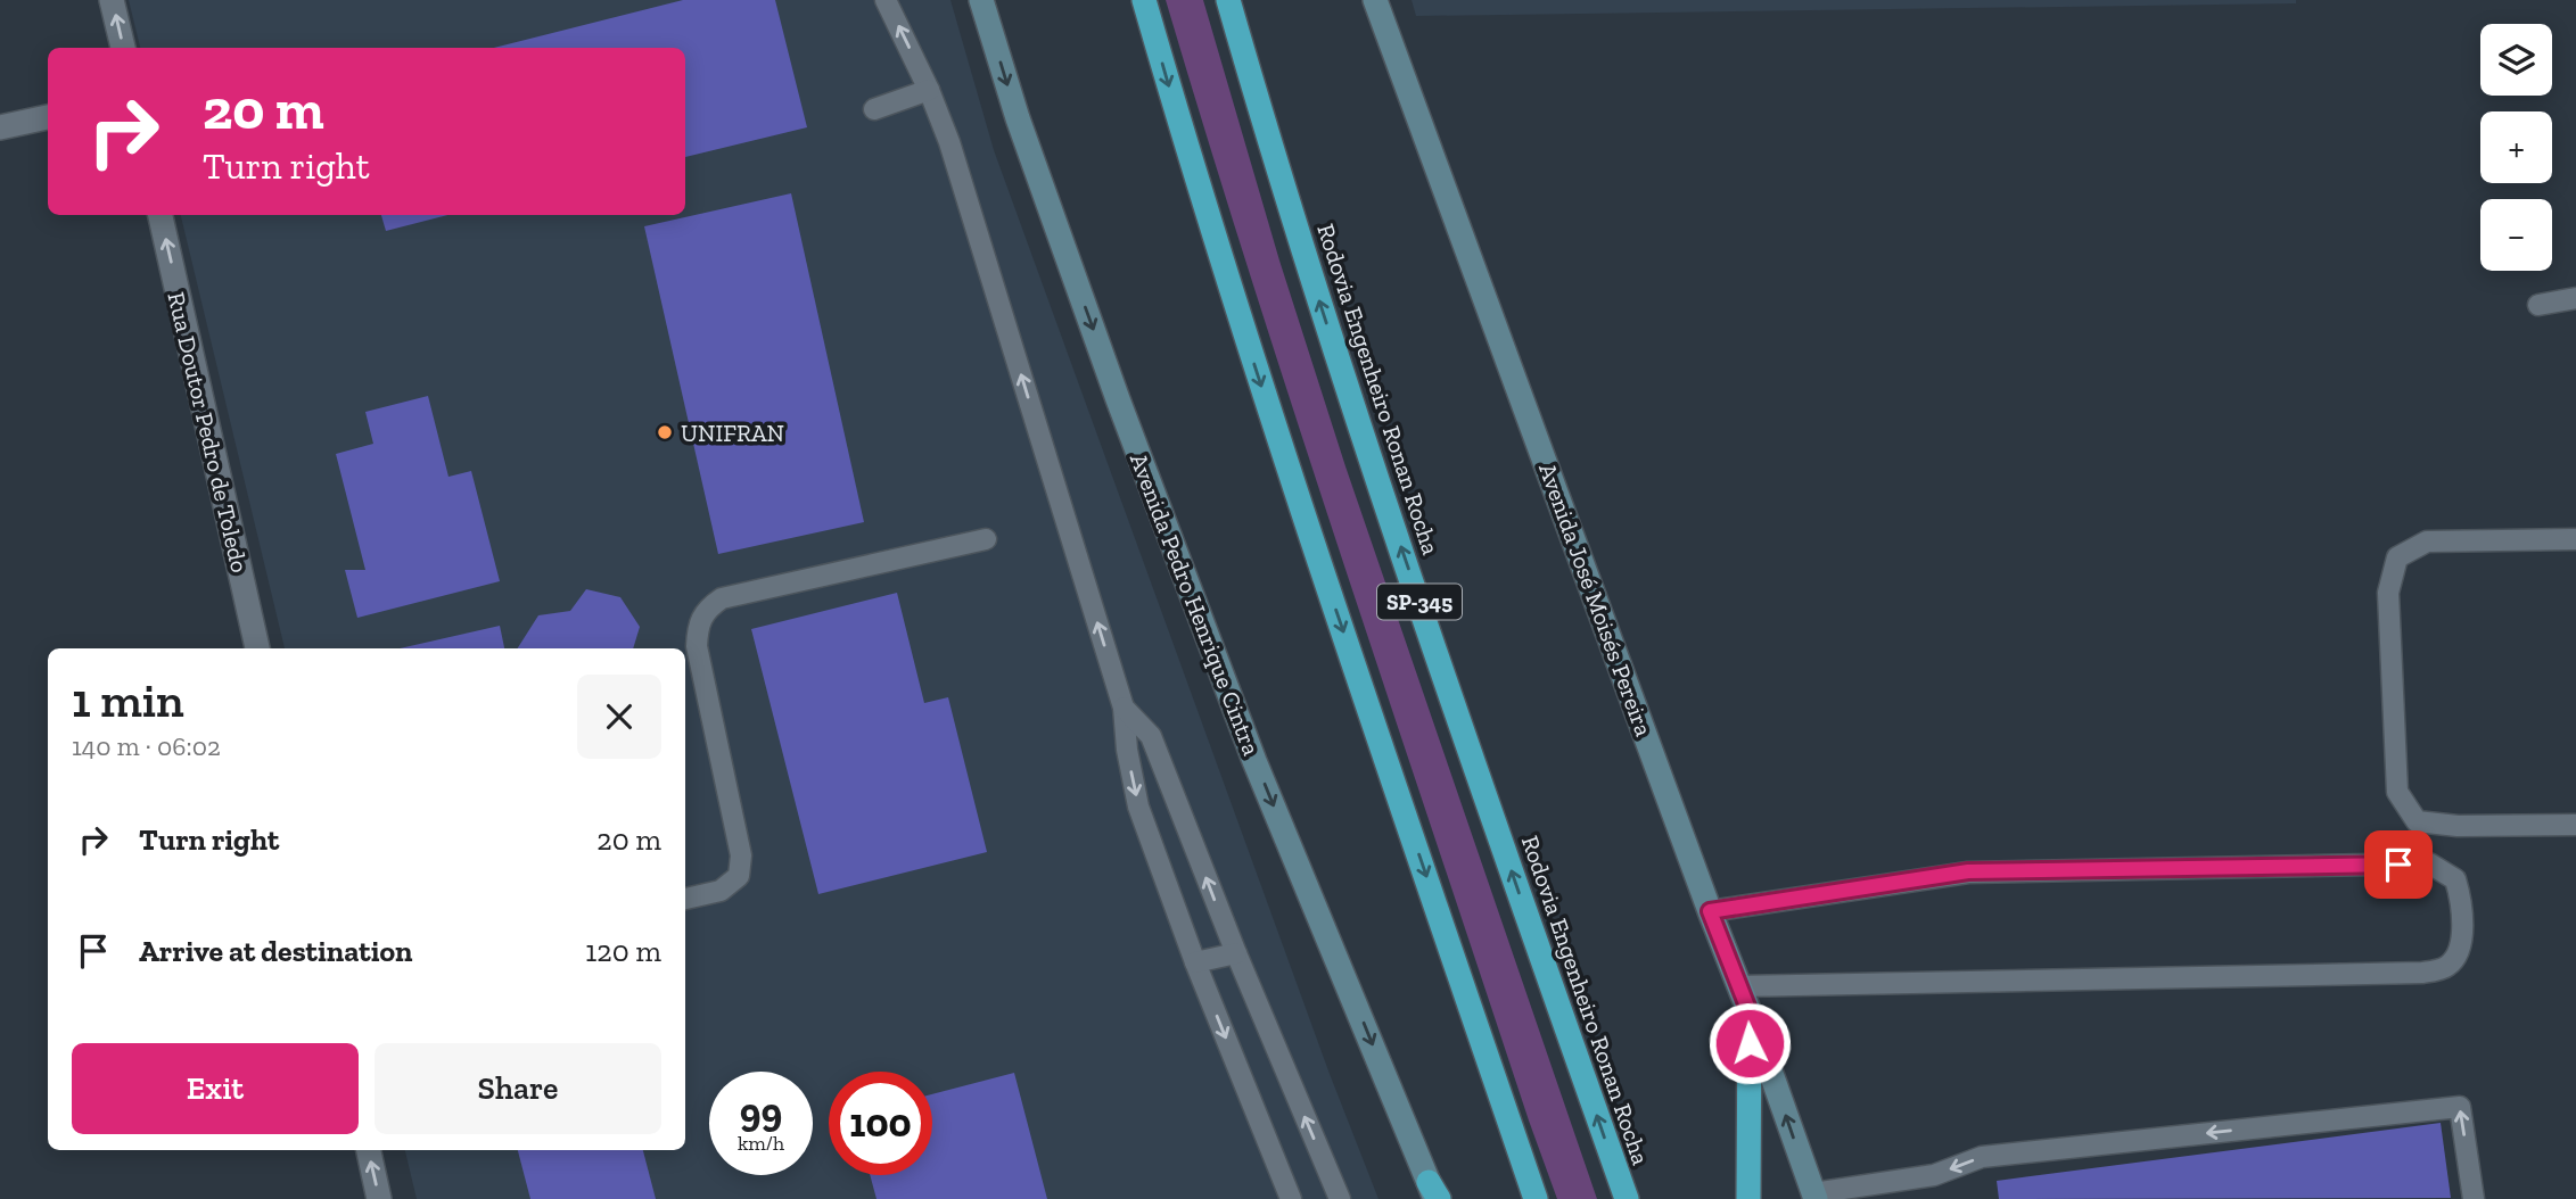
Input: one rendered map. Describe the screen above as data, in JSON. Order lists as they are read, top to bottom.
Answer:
{
  "streets": {
    "highway": ["Rodovia Engenheiro Ronan Rocha", "SP-345"],
    "street": ["Rua Doutor Pedro de Toledo", "Avenida José Moisés Pereira", "Avenida Pedro Henrique Cintra"]
  },
  "one_way": ["Rua Doutor Pedro de Toledo", "Avenida Pedro Henrique Cintra"],
  "places": ["UNIFRAN"],
  "page": {
    "map_buttons": ["+", "−"],
    "turn": ["20 m", "Turn right"],
    "heading": ["1 min", "140 m · 06:02"],
    "list": [
      {
        "name": "Turn right",
        "value": "20 m"
      },
      {
        "name": "Arrive at destination",
        "value": "120 m"
      }
    ],
    "buttons": ["Exit", "Share"],
    "speed": "99 km/h",
    "limit": "100"
  }
}
